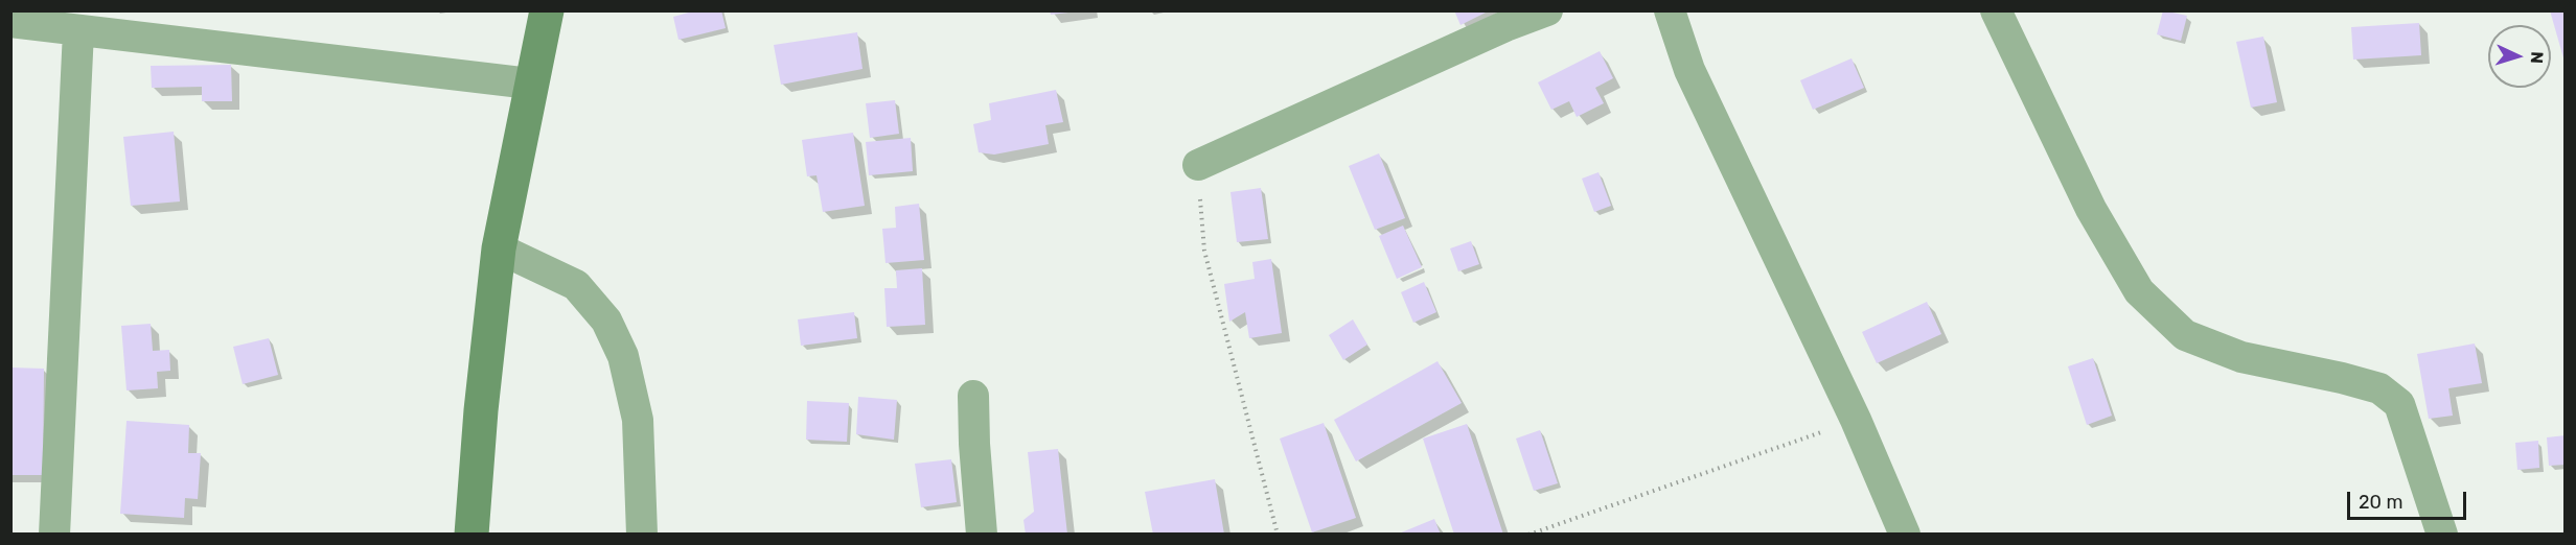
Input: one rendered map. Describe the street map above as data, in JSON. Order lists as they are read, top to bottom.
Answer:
{
  "scale_bar": "20 m",
  "north": "right"
}
